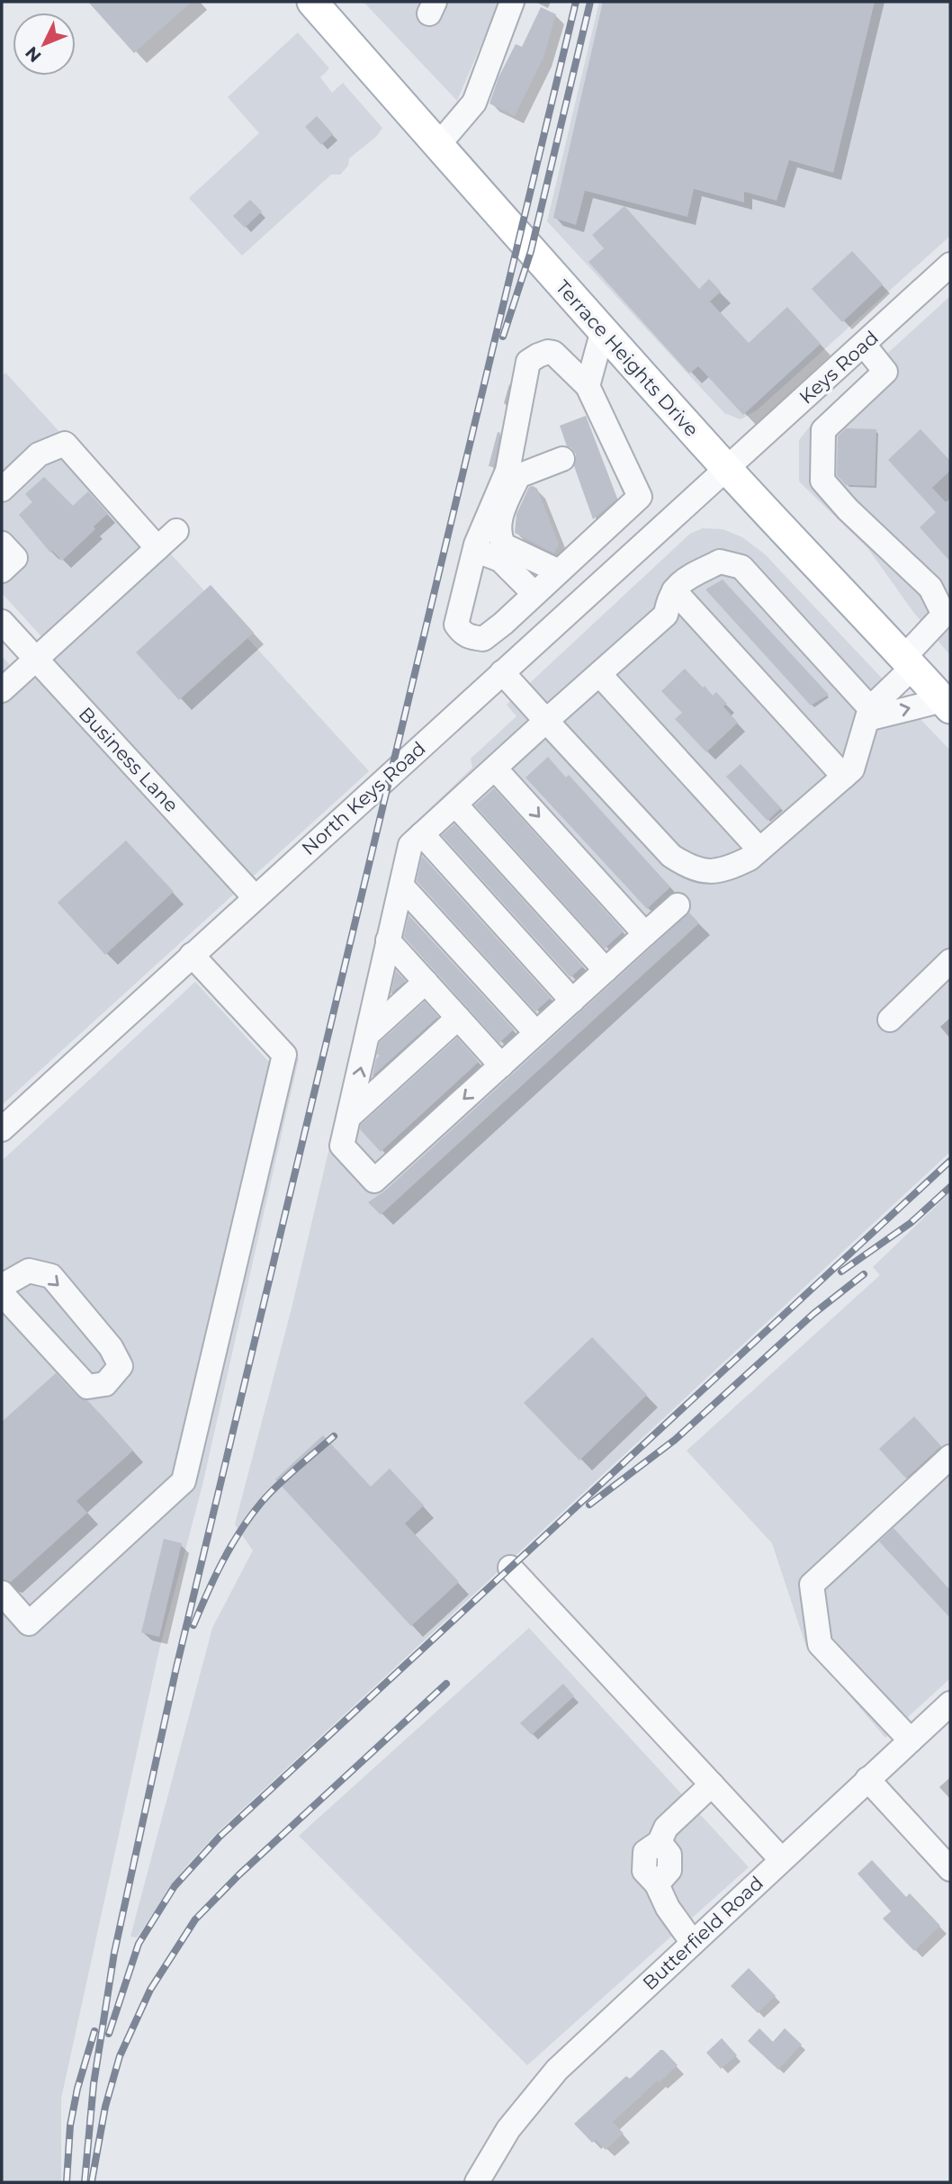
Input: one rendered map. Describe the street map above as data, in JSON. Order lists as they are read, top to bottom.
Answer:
{
  "streets": {
    "main road": ["Terrace Heights Drive"],
    "street": [
      "Keys Road",
      "Business Lane",
      "North Keys Road",
      "Butterfield Road"
    ]
  },
  "crossings": [
    ["Terrace Heights Drive", "Keys Road"],
    ["Terrace Heights Drive", "North Keys Road"],
    ["Keys Road", "North Keys Road"],
    ["Business Lane", "North Keys Road"]
  ],
  "north": "bottom left"
}
